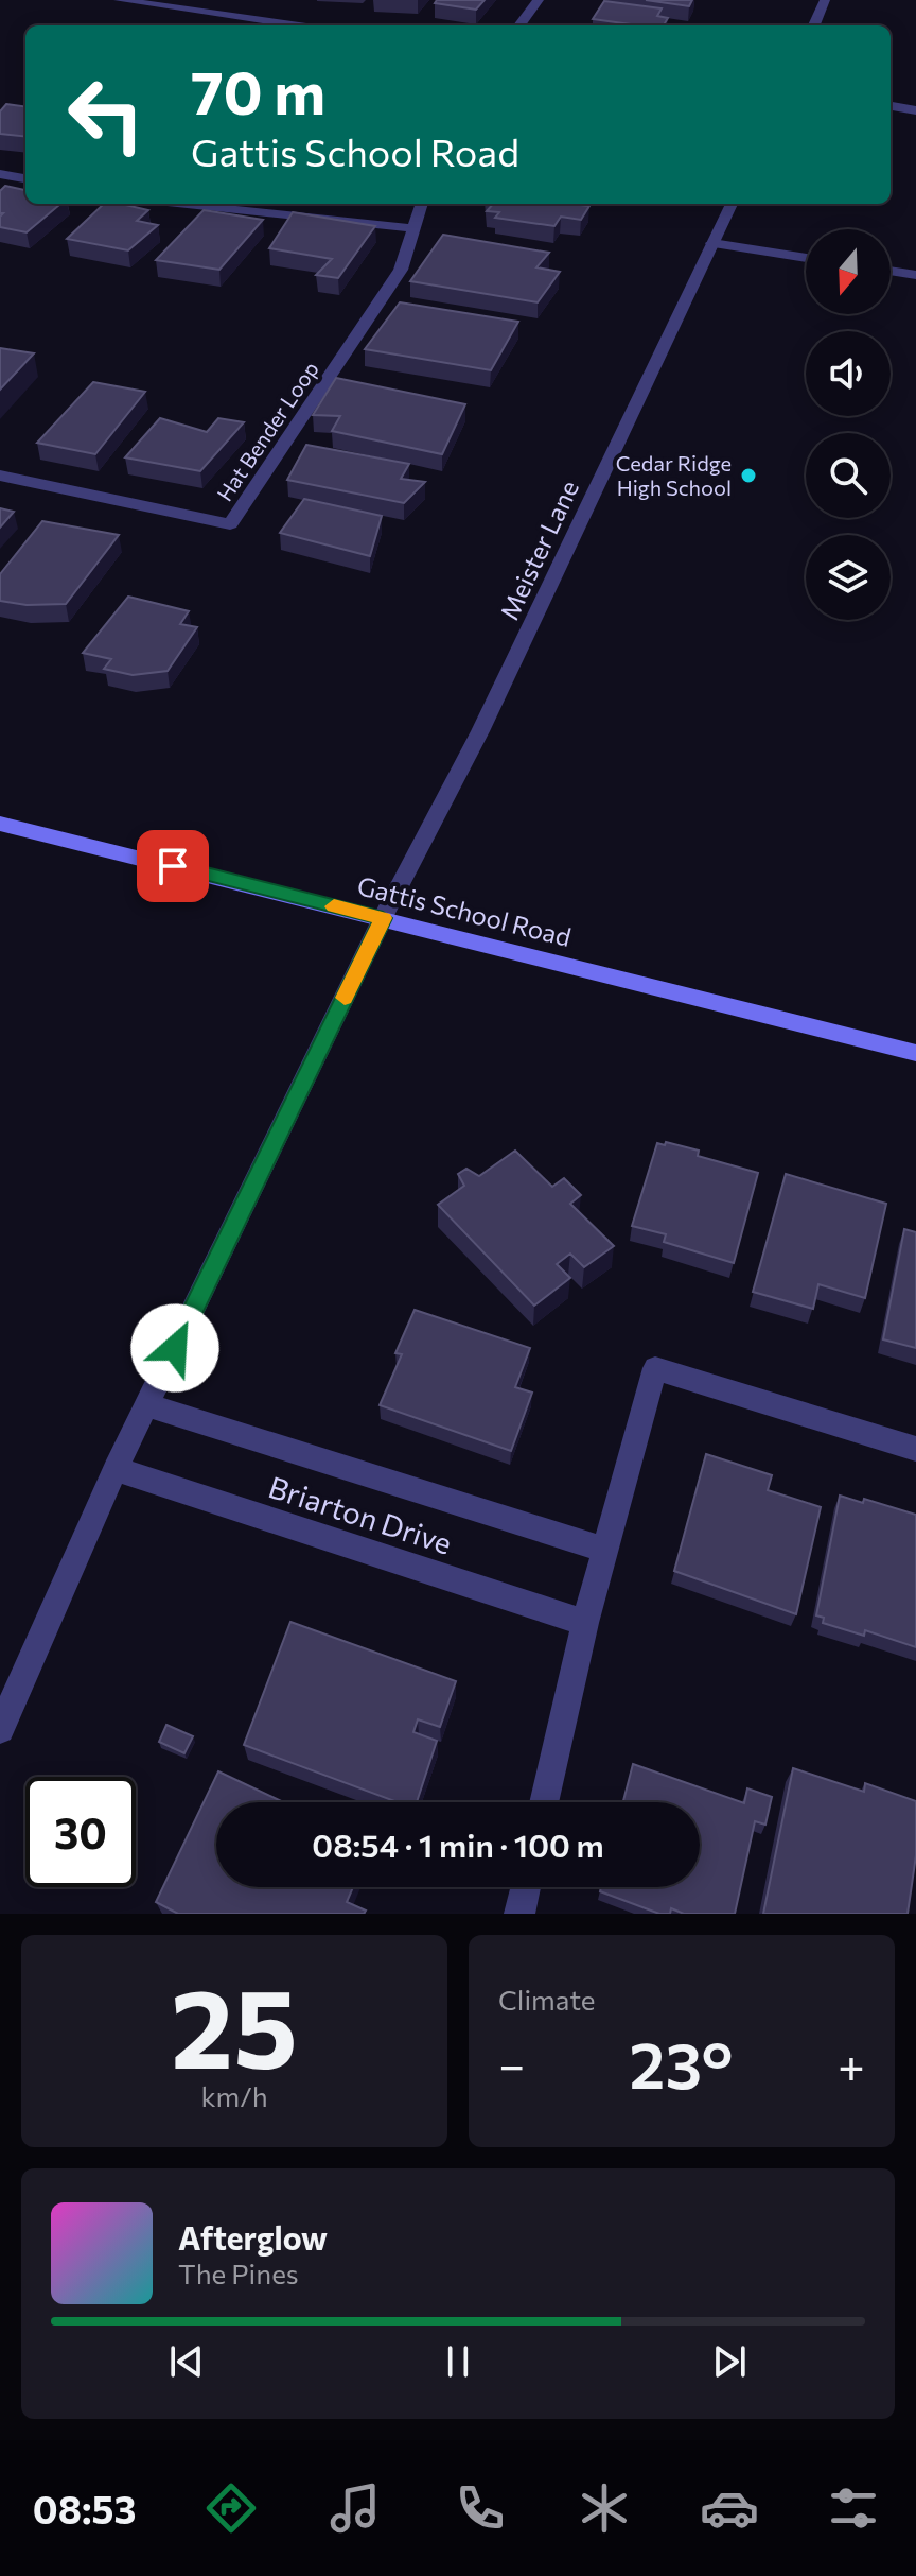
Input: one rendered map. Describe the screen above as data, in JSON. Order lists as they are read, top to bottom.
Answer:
{
  "streets": {
    "main road": ["Gattis School Road"],
    "street": ["Hat Bender Loop", "Meister Lane", "Briarton Drive"]
  },
  "crossings": [
    ["Meister Lane", "Gattis School Road"],
    ["Meister Lane", "Briarton Drive"]
  ],
  "places": ["Cedar Ridge High School"],
  "north": "bottom",
  "page": {
    "turn": ["70 m", "Gattis School Road"],
    "limit": "30",
    "trip": "08:54 · 1 min · 100 m",
    "tile": [
      ["25", "km/h"],
      "Climate"
    ],
    "heat": ["−", "23°", "+"],
    "song": ["Afterglow", "The Pines"],
    "tabs": "08:53"
  }
}
